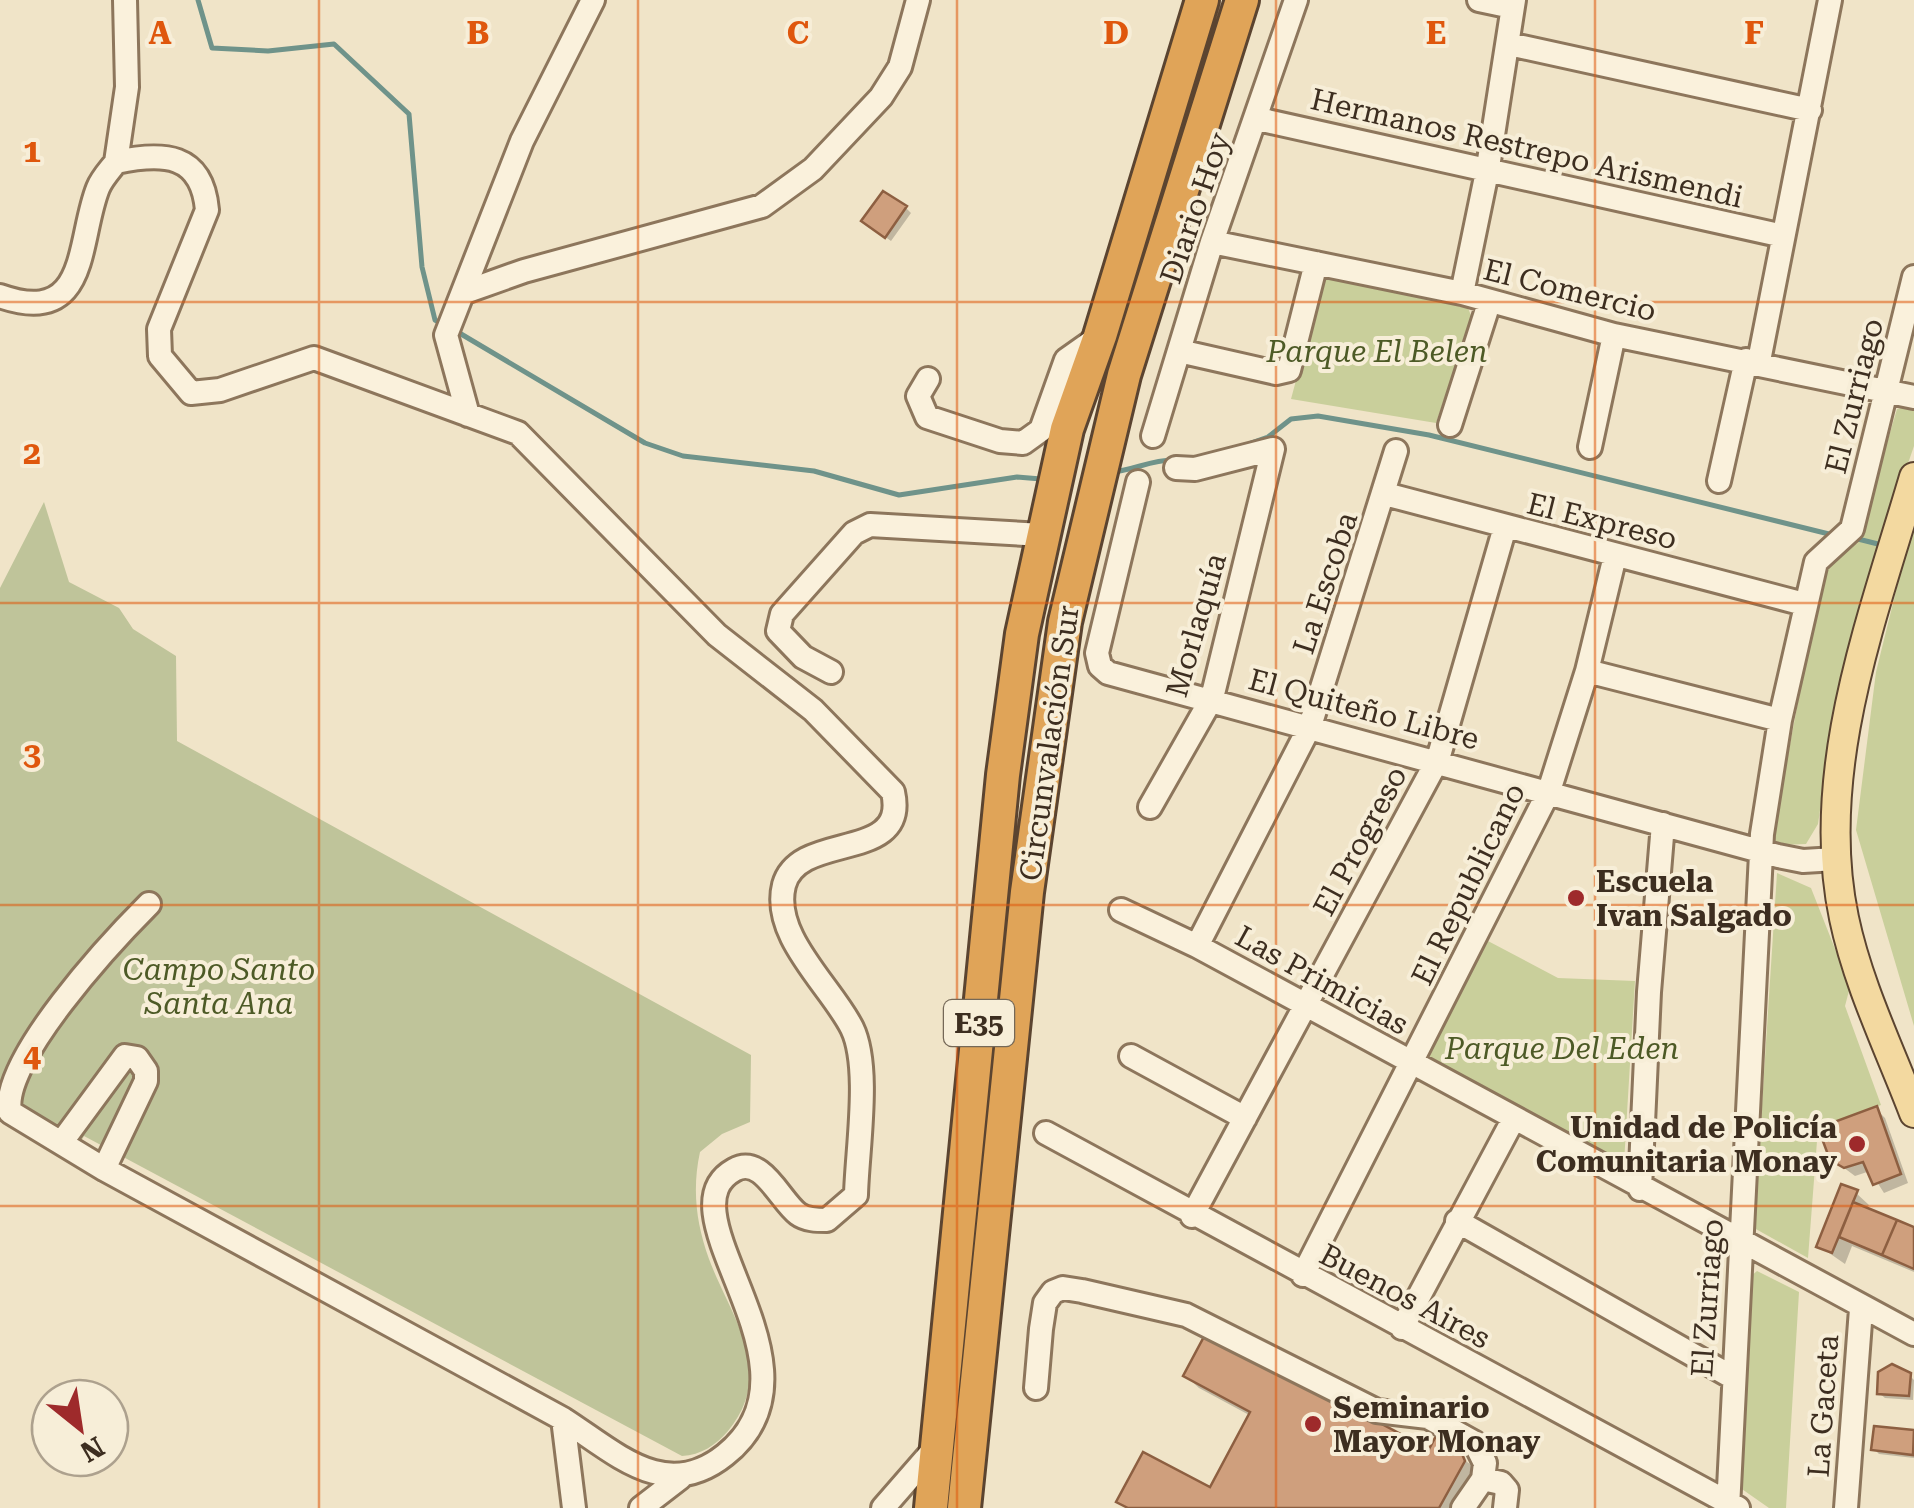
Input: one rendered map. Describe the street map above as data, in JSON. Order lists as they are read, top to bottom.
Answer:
{
  "streets": {
    "highway": ["Circunvalación Sur", "E35"],
    "street": [
      "Hermanos Restrepo Arismendi",
      "Diario Hoy",
      "El Comercio",
      "El Zurriago",
      "El Expreso",
      "La Escoba",
      "Morlaquía",
      "El Quiteño Libre",
      "El Progreso",
      "El Republicano",
      "Las Primicias",
      "Buenos Aires",
      "La Gaceta"
    ]
  },
  "crossings": [
    ["Hermanos Restrepo Arismendi", "Diario Hoy"],
    ["Diario Hoy", "El Comercio"],
    ["El Comercio", "El Zurriago"],
    ["El Zurriago", "El Expreso"],
    ["El Zurriago", "El Quiteño Libre"],
    ["El Zurriago", "Las Primicias"],
    ["El Zurriago", "Buenos Aires"],
    ["El Expreso", "La Escoba"],
    ["El Expreso", "El Progreso"],
    ["El Expreso", "El Republicano"],
    ["La Escoba", "El Quiteño Libre"],
    ["La Escoba", "Las Primicias"],
    ["Morlaquía", "El Quiteño Libre"],
    ["El Quiteño Libre", "Circunvalación Sur"],
    ["El Quiteño Libre", "El Progreso"],
    ["El Quiteño Libre", "El Republicano"],
    ["El Progreso", "Las Primicias"],
    ["El Progreso", "Buenos Aires"],
    ["El Republicano", "Las Primicias"],
    ["El Republicano", "Buenos Aires"],
    ["Las Primicias", "La Gaceta"]
  ],
  "parks": ["Parque El Belen", "Campo Santo Santa Ana", "Parque Del Eden"],
  "places": ["Escuela Ivan Salgado", "Unidad de Policía Comunitaria Monay", "Seminario Mayor Monay"],
  "north": "bottom right",
  "grid": {
    "columns": [
      "A",
      "B",
      "C",
      "D",
      "E",
      "F"
    ],
    "rows": [
      "1",
      "2",
      "3",
      "4"
    ]
  }
}
